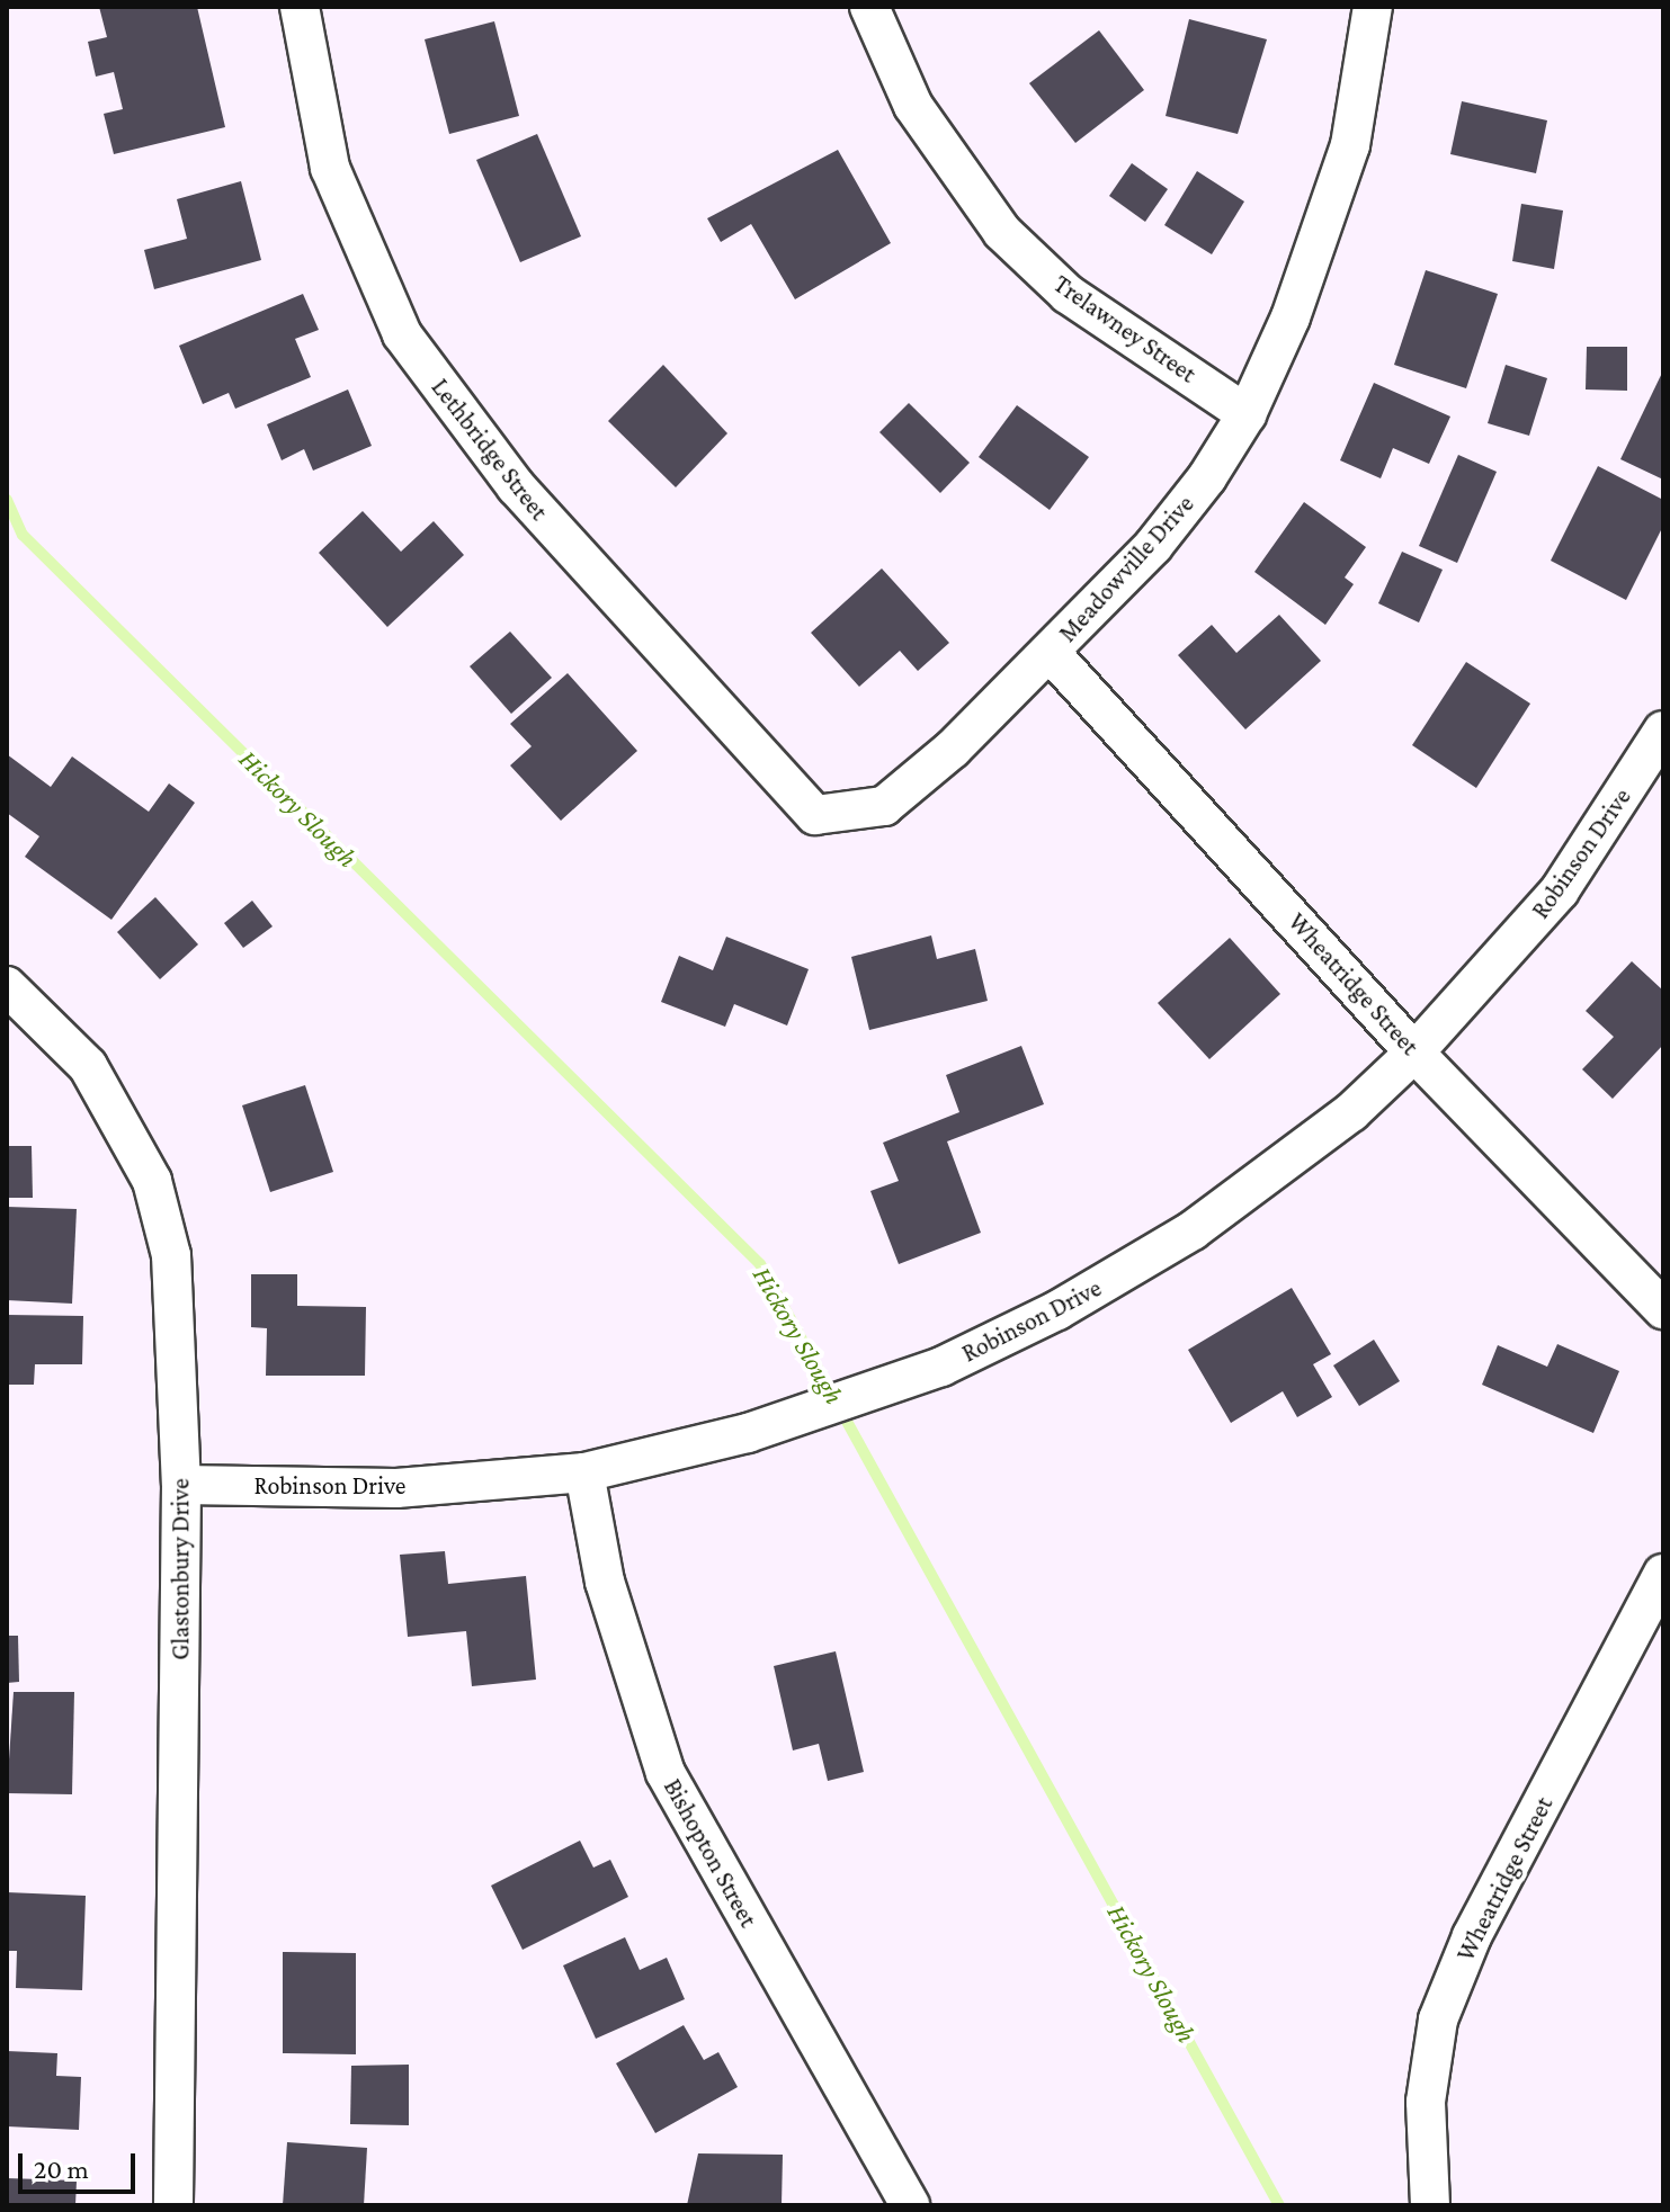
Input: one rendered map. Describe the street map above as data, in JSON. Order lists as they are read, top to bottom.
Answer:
{
  "streets": {
    "street": [
      "Trelawney Street",
      "Lethbridge Street",
      "Meadowville Drive",
      "Robinson Drive",
      "Wheatridge Street",
      "Glastonbury Drive",
      "Bishopton Street"
    ]
  },
  "crossings": [
    ["Trelawney Street", "Meadowville Drive"],
    ["Lethbridge Street", "Meadowville Drive"],
    ["Meadowville Drive", "Wheatridge Street"],
    ["Robinson Drive", "Wheatridge Street"],
    ["Robinson Drive", "Glastonbury Drive"],
    ["Robinson Drive", "Bishopton Street"]
  ],
  "water": ["Hickory Slough"],
  "scale_bar": "20 m"
}
